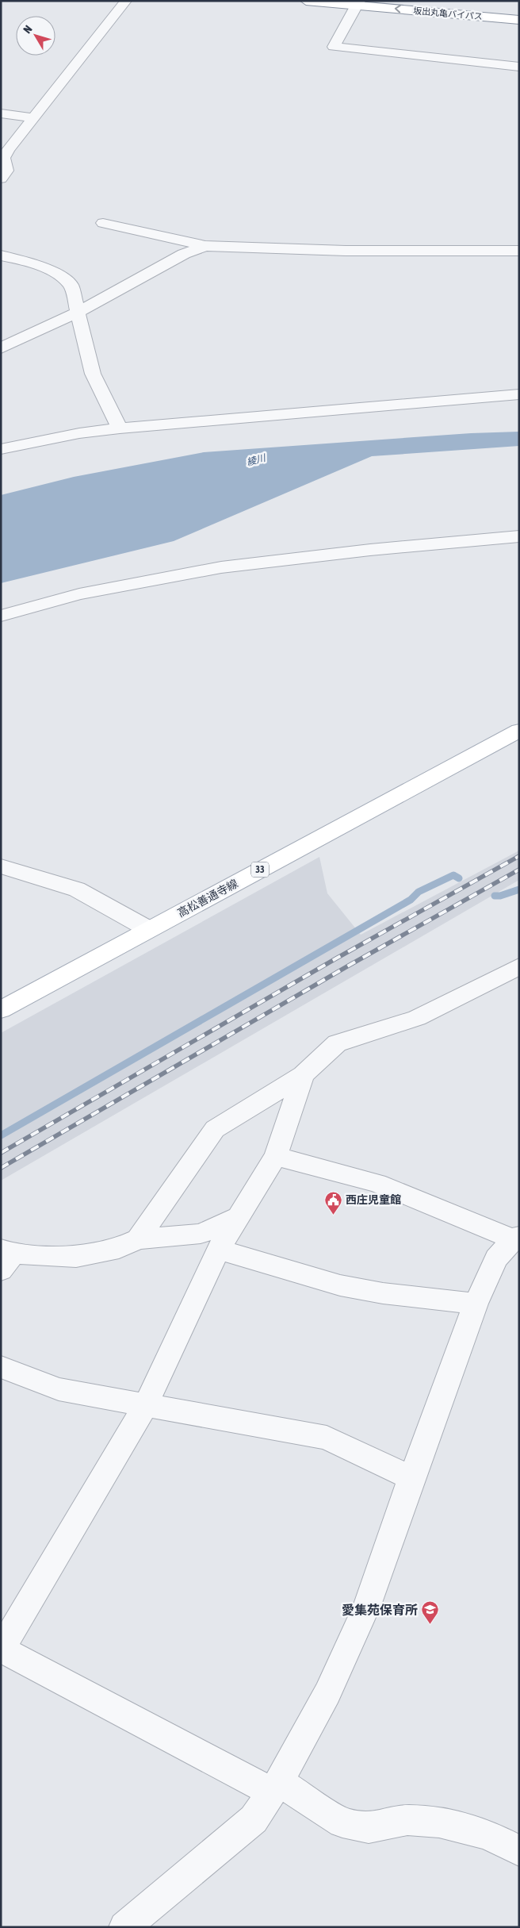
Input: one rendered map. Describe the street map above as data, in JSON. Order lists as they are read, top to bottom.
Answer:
{
  "streets": {
    "main road": ["坂出丸亀バイパス", "33", "高松善通寺線"]
  },
  "water": ["綾川"],
  "places": {
    "public building": ["西庄児童館"],
    "school or university": ["愛集苑保育所"]
  },
  "north": "top left"
}
